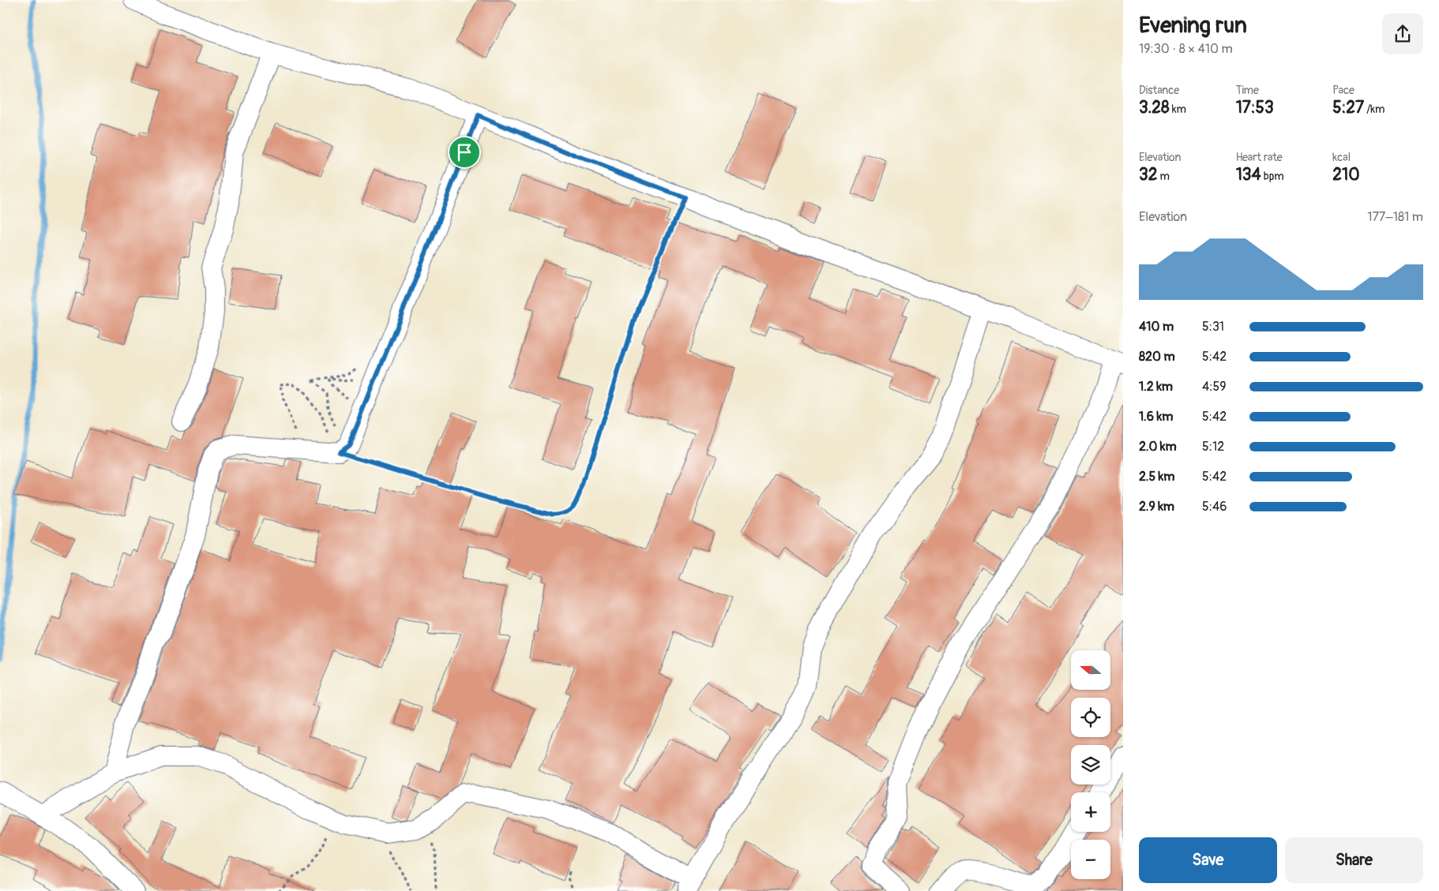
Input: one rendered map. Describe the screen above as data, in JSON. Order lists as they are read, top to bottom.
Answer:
{
  "north": "left",
  "page": {
    "heading": ["Evening run", "19:30 · 8 × 410 m"],
    "stats": [
      ["Distance", "3.28 km"],
      ["Time", "17:53"],
      ["Pace", "5:27 /km"],
      ["Elevation", "32 m"],
      ["Heart rate", "134 bpm"],
      ["kcal", "210"]
    ],
    "chart": ["Elevation", "177–181 m"],
    "list": [
      {
        "name": "410 m",
        "note": "5:31"
      },
      {
        "name": "820 m",
        "note": "5:42"
      },
      {
        "name": "1.2 km",
        "note": "4:59"
      },
      {
        "name": "1.6 km",
        "note": "5:42"
      },
      {
        "name": "2.0 km",
        "note": "5:12"
      },
      {
        "name": "2.5 km",
        "note": "5:42"
      },
      {
        "name": "2.9 km",
        "note": "5:46"
      }
    ],
    "map_buttons": ["+", "−"],
    "buttons": ["Save", "Share"]
  }
}
